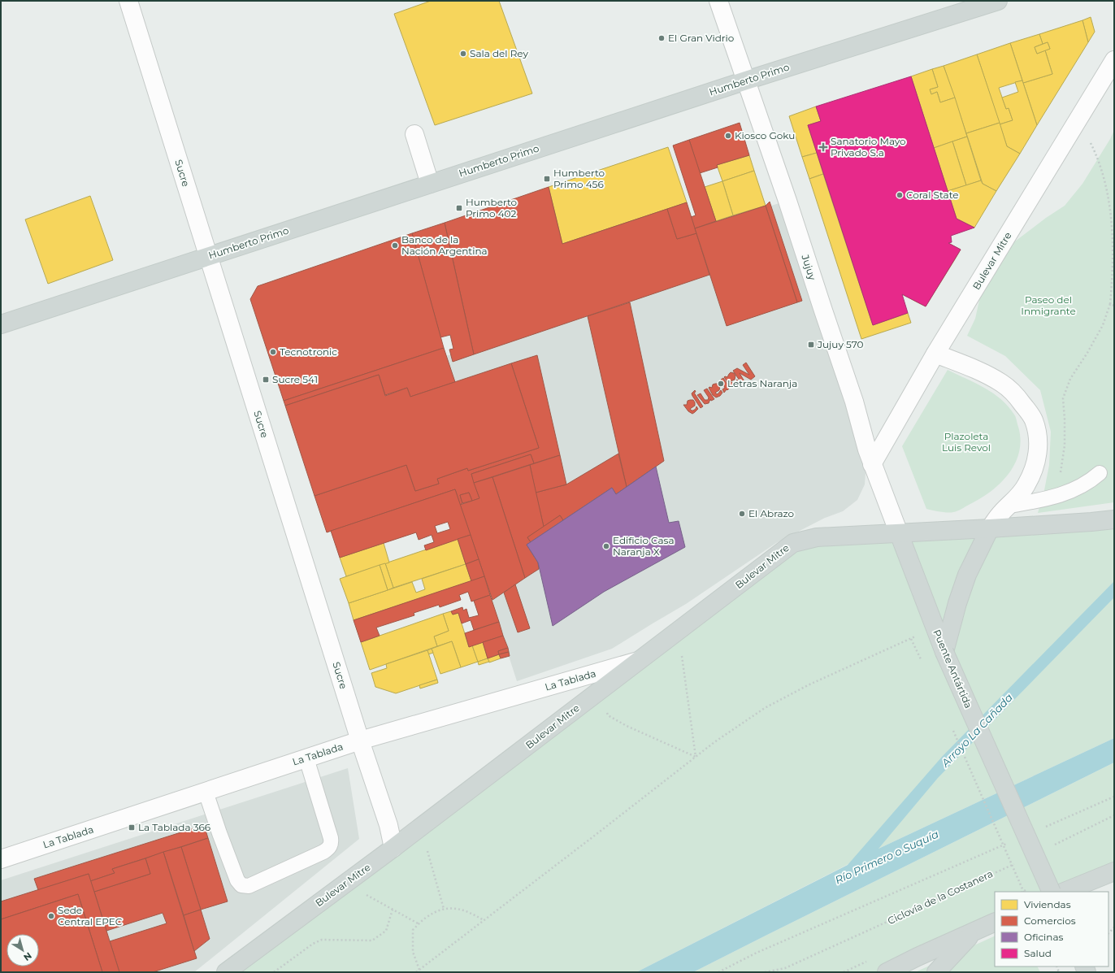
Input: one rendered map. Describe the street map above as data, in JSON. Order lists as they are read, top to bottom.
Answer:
{
  "streets": {
    "main road": ["Humberto Primo", "Bulevar Mitre", "Puente Antártida"],
    "street": ["Sucre", "Jujuy", "La Tablada"],
    "path": ["Ciclovía de la Costanera"]
  },
  "crossings": [
    ["Humberto Primo", "Sucre"],
    ["Humberto Primo", "Jujuy"],
    ["Sucre", "Bulevar Mitre"],
    ["Sucre", "La Tablada"],
    ["Bulevar Mitre", "Jujuy"],
    ["Bulevar Mitre", "Puente Antártida"],
    ["Bulevar Mitre", "La Tablada"],
    ["Jujuy", "Puente Antártida"]
  ],
  "water": ["Arroyo La Cañada", "Río Primero o Suquía"],
  "parks": ["Paseo del Inmigrante", "Plazoleta Luis Revol"],
  "places": {
    "other": [
      "El Gran Vidrio",
      "Sala del Rey",
      "Kiosco Goku",
      "Coral State",
      "Banco de la Nación Argentina",
      "Tecnotronic",
      "Letras Naranja",
      "El Abrazo",
      "Edificio Casa Naranja X",
      "Sede Central EPEC"
    ],
    "health": ["Sanatorio Mayo Privado S.a"],
    "transit": [
      "Humberto Primo 456",
      "Humberto Primo 402",
      "Jujuy 570",
      "Sucre 541",
      "La Tablada 366"
    ]
  },
  "legend": [
    "Viviendas",
    "Comercios",
    "Oficinas",
    "Salud"
  ],
  "north": "bottom right"
}
